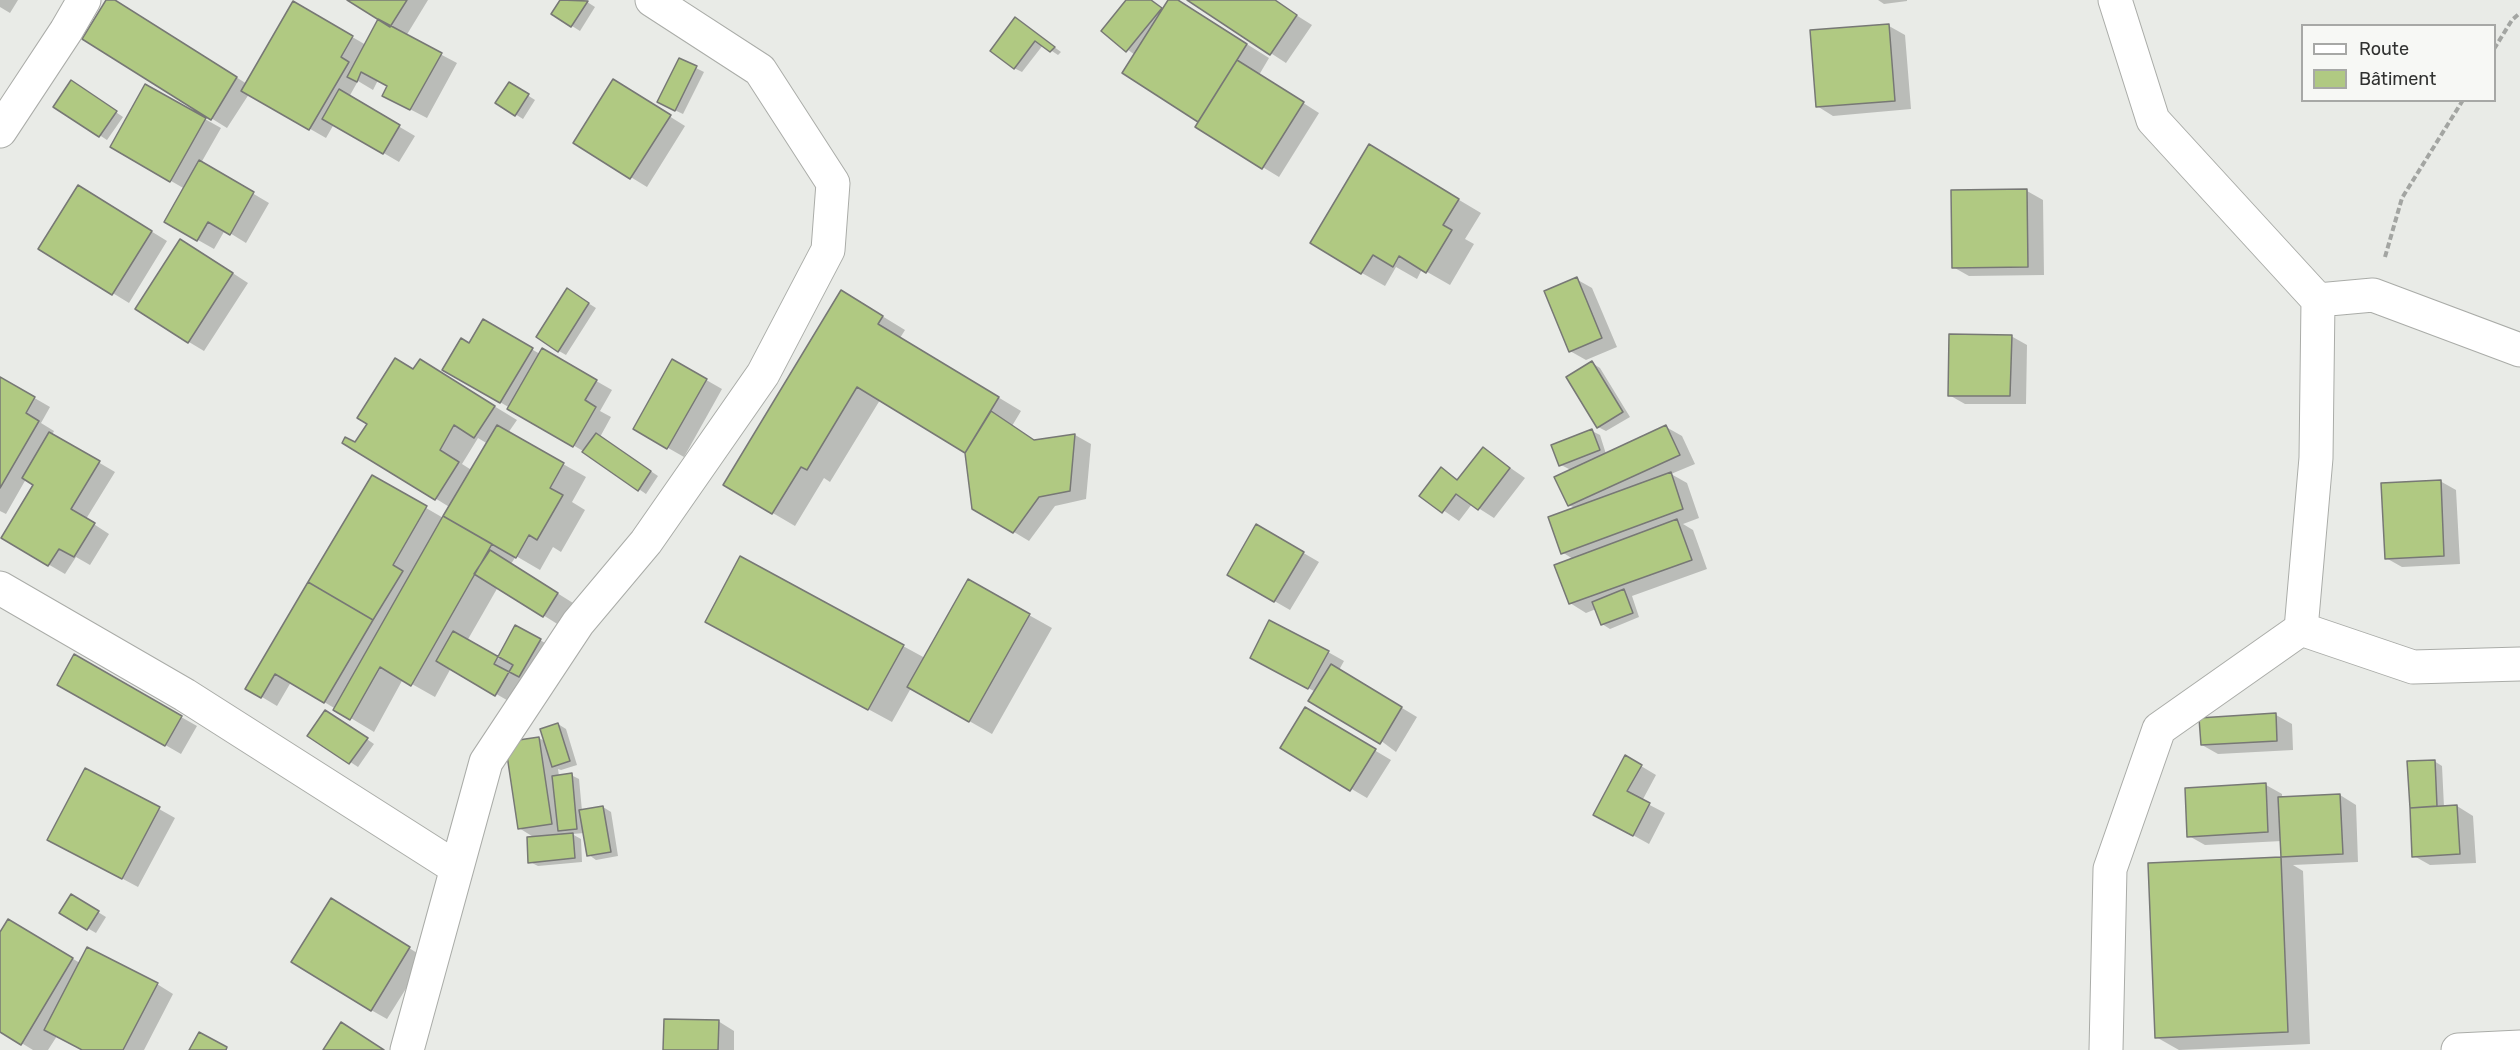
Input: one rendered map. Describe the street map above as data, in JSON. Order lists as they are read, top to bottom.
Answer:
{
  "legend": ["Route", "Bâtiment"]
}
